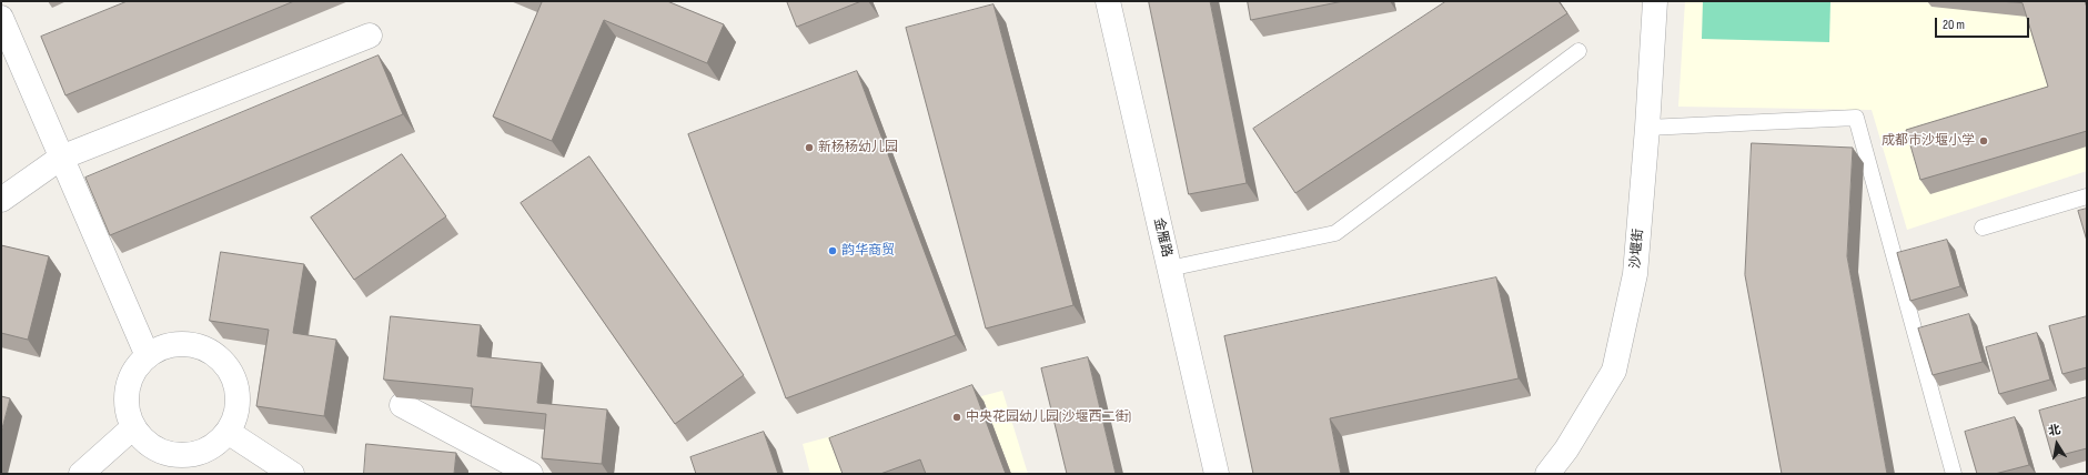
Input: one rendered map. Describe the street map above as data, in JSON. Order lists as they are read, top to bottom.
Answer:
{
  "streets": {
    "street": ["金雁路", "沙堰街"]
  },
  "places": [
    "成都市沙堰小学",
    "新杨杨幼儿园",
    "韵华商贸",
    "中央花园幼儿园(沙堰西二街)"
  ],
  "scale_bar": "20 m",
  "north": "top"
}
